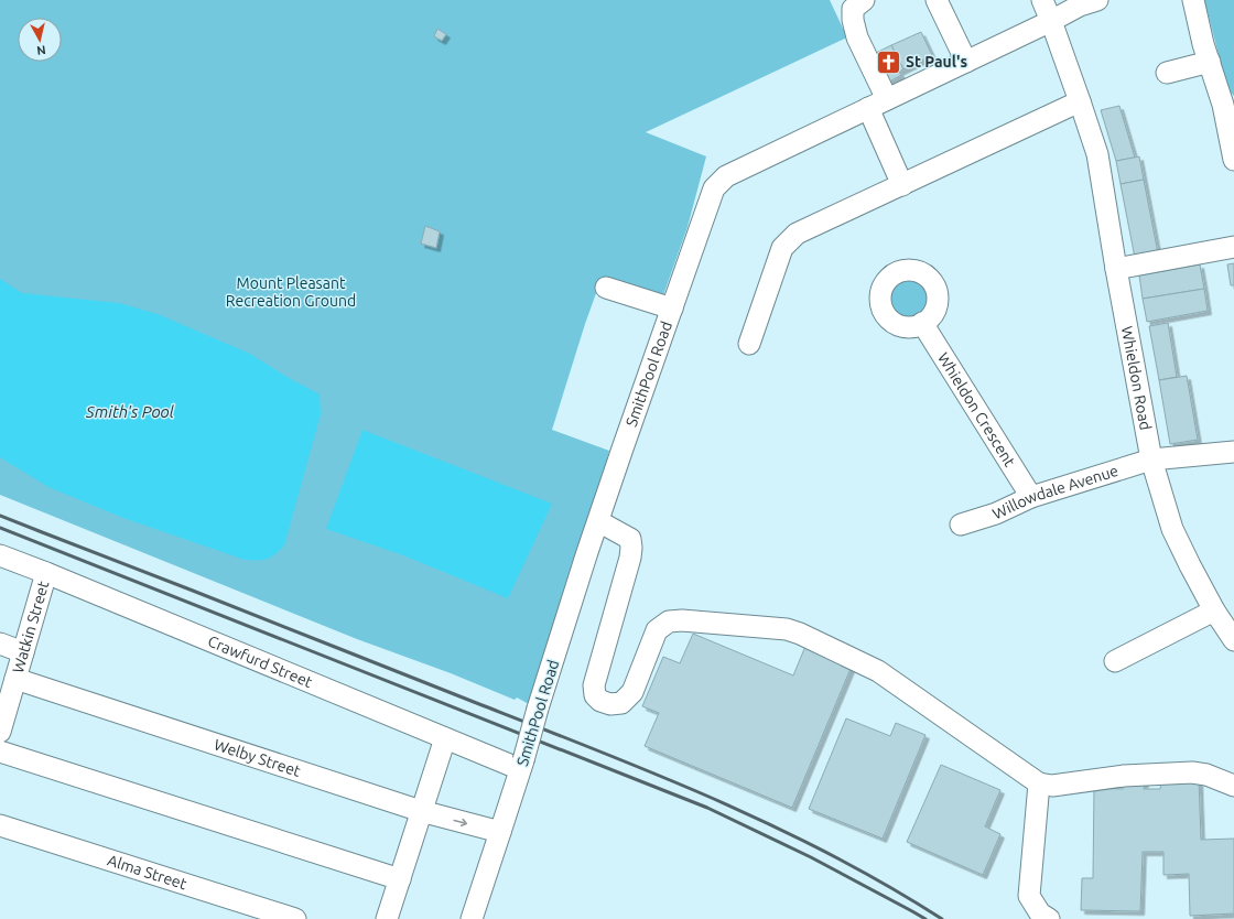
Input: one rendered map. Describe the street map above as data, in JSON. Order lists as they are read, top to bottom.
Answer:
{
  "streets": {
    "street": [
      "SmithPool Road",
      "Whieldon Road",
      "Whieldon Crescent",
      "Willowdale Avenue",
      "Watkin Street",
      "Crawfurd Street",
      "Welby Street",
      "Alma Street"
    ]
  },
  "crossings": [
    ["SmithPool Road", "Whieldon Road"],
    ["SmithPool Road", "Crawfurd Street"],
    ["SmithPool Road", "Welby Street"],
    ["Whieldon Road", "Willowdale Avenue"],
    ["Whieldon Crescent", "Willowdale Avenue"],
    ["Watkin Street", "Crawfurd Street"],
    ["Watkin Street", "Welby Street"]
  ],
  "water": ["Smith's Pool"],
  "parks": ["Mount Pleasant Recreation Ground"],
  "places": {
    "church": ["St Paul's"]
  },
  "north": "bottom"
}
